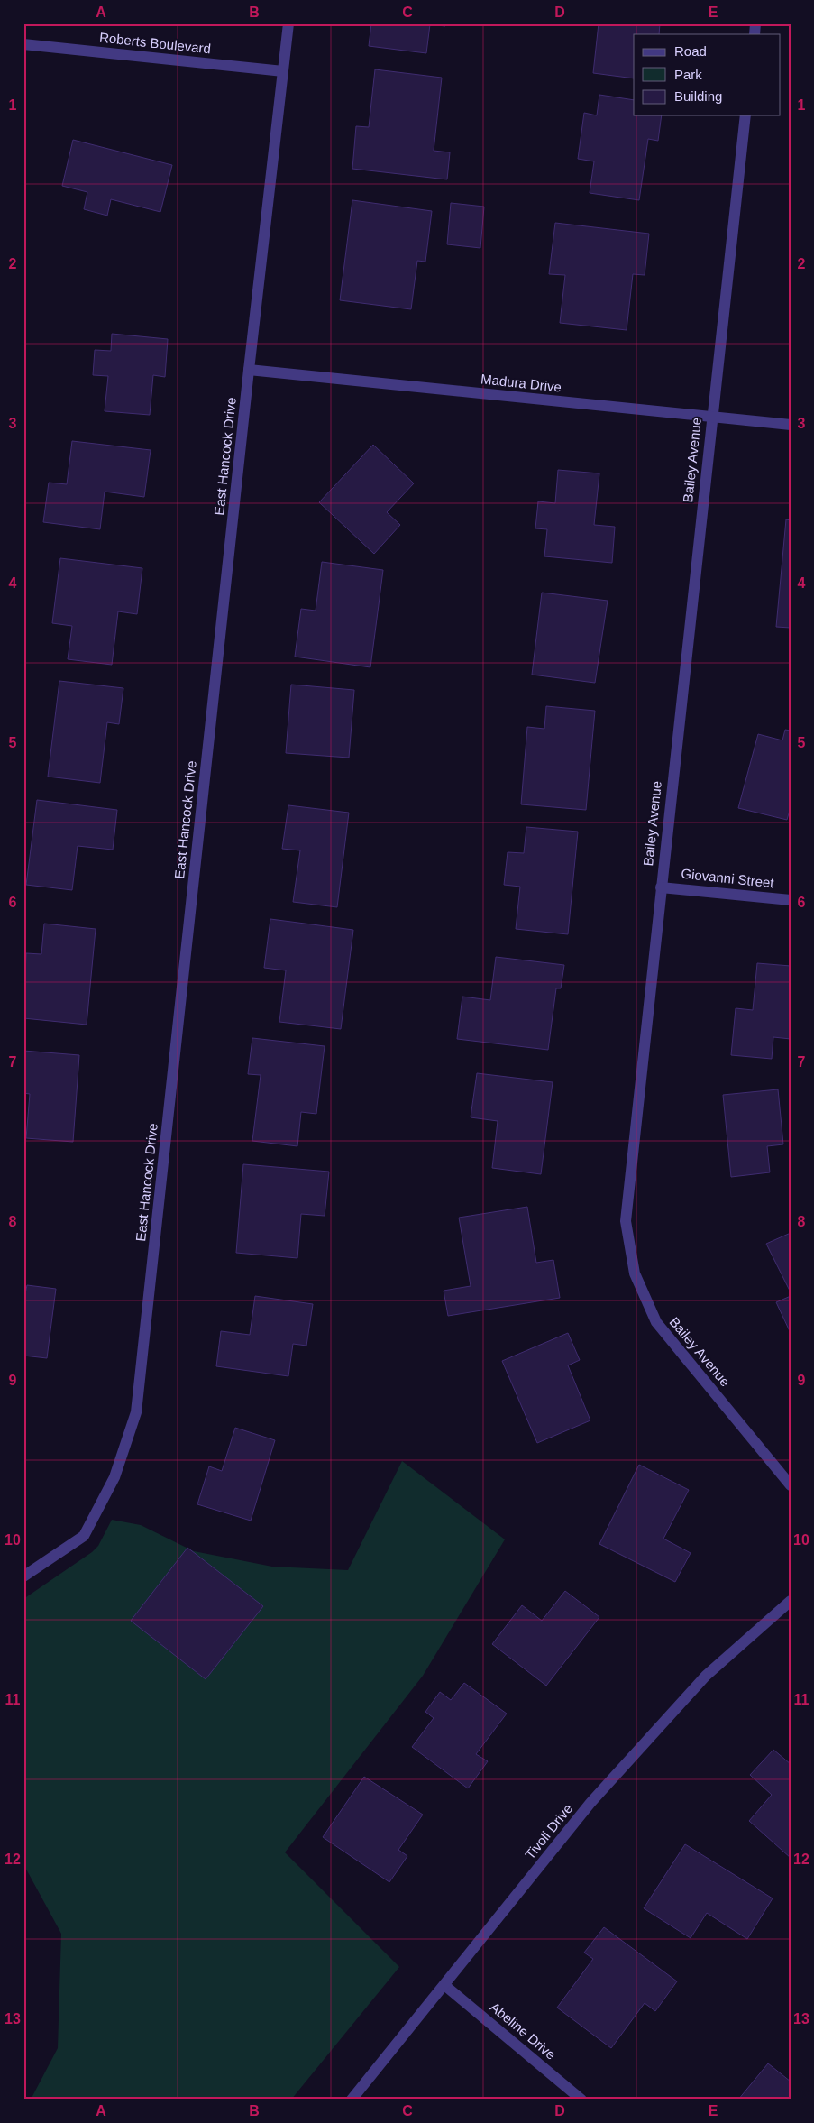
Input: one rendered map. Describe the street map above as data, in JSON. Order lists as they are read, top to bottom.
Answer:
{
  "streets": {
    "street": [
      "Roberts Boulevard",
      "Madura Drive",
      "East Hancock Drive",
      "Bailey Avenue",
      "Giovanni Street",
      "Tivoli Drive",
      "Abeline Drive"
    ]
  },
  "crossings": [
    ["Roberts Boulevard", "East Hancock Drive"],
    ["Madura Drive", "East Hancock Drive"],
    ["Madura Drive", "Bailey Avenue"],
    ["Bailey Avenue", "Giovanni Street"],
    ["Tivoli Drive", "Abeline Drive"]
  ],
  "legend": ["Road", "Park", "Building"],
  "grid": {
    "columns": [
      "A",
      "B",
      "C",
      "D",
      "E"
    ],
    "rows": [
      "1",
      "2",
      "3",
      "4",
      "5",
      "6",
      "7",
      "8",
      "9",
      "10",
      "11",
      "12",
      "13"
    ]
  }
}
